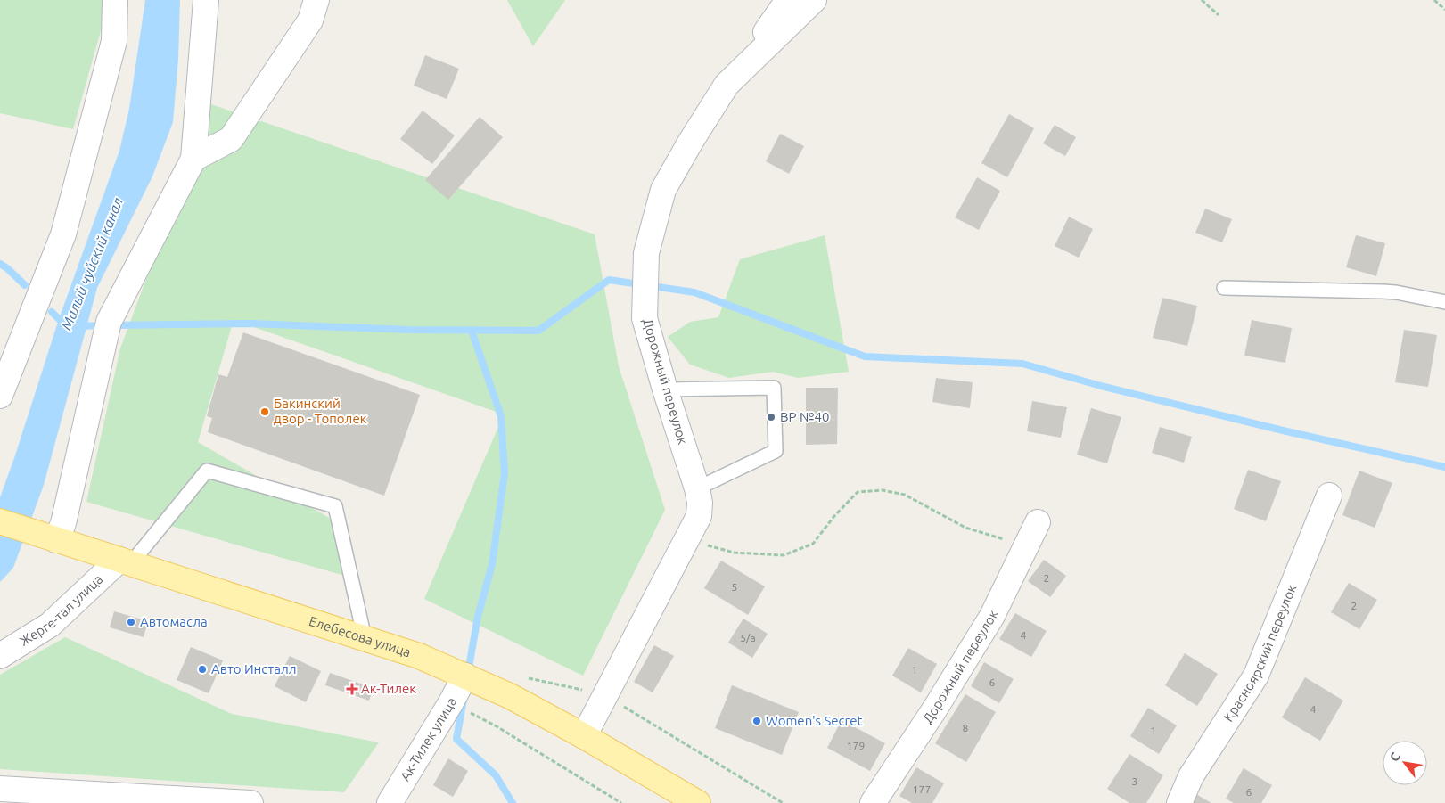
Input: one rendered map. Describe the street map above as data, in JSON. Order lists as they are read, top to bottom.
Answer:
{
  "streets": {
    "main road": ["Елебесова улица"],
    "street": [
      "Дорожный переулок",
      "Жерге-тал улица",
      "Красноярский переулок",
      "Ак-Тилек улица"
    ]
  },
  "crossings": [
    ["Дорожный переулок", "Елебесова улица"],
    ["Жерге-тал улица", "Елебесова улица"],
    ["Елебесова улица", "Ак-Тилек улица"]
  ],
  "water": ["Малый чуйский канал"],
  "places": {
    "other": [
      "Бакинский двор - Тополек",
      "BP №40",
      "Автомасла",
      "Авто Инсталл",
      "Women's Secret"
    ],
    "health": ["Ак-Тилек"]
  },
  "house_numbers": [
    "2",
    "5",
    "2",
    "4",
    "5/а",
    "1",
    "6",
    "4",
    "8",
    "1",
    "179",
    "3",
    "177",
    "6"
  ],
  "north": "top left"
}
